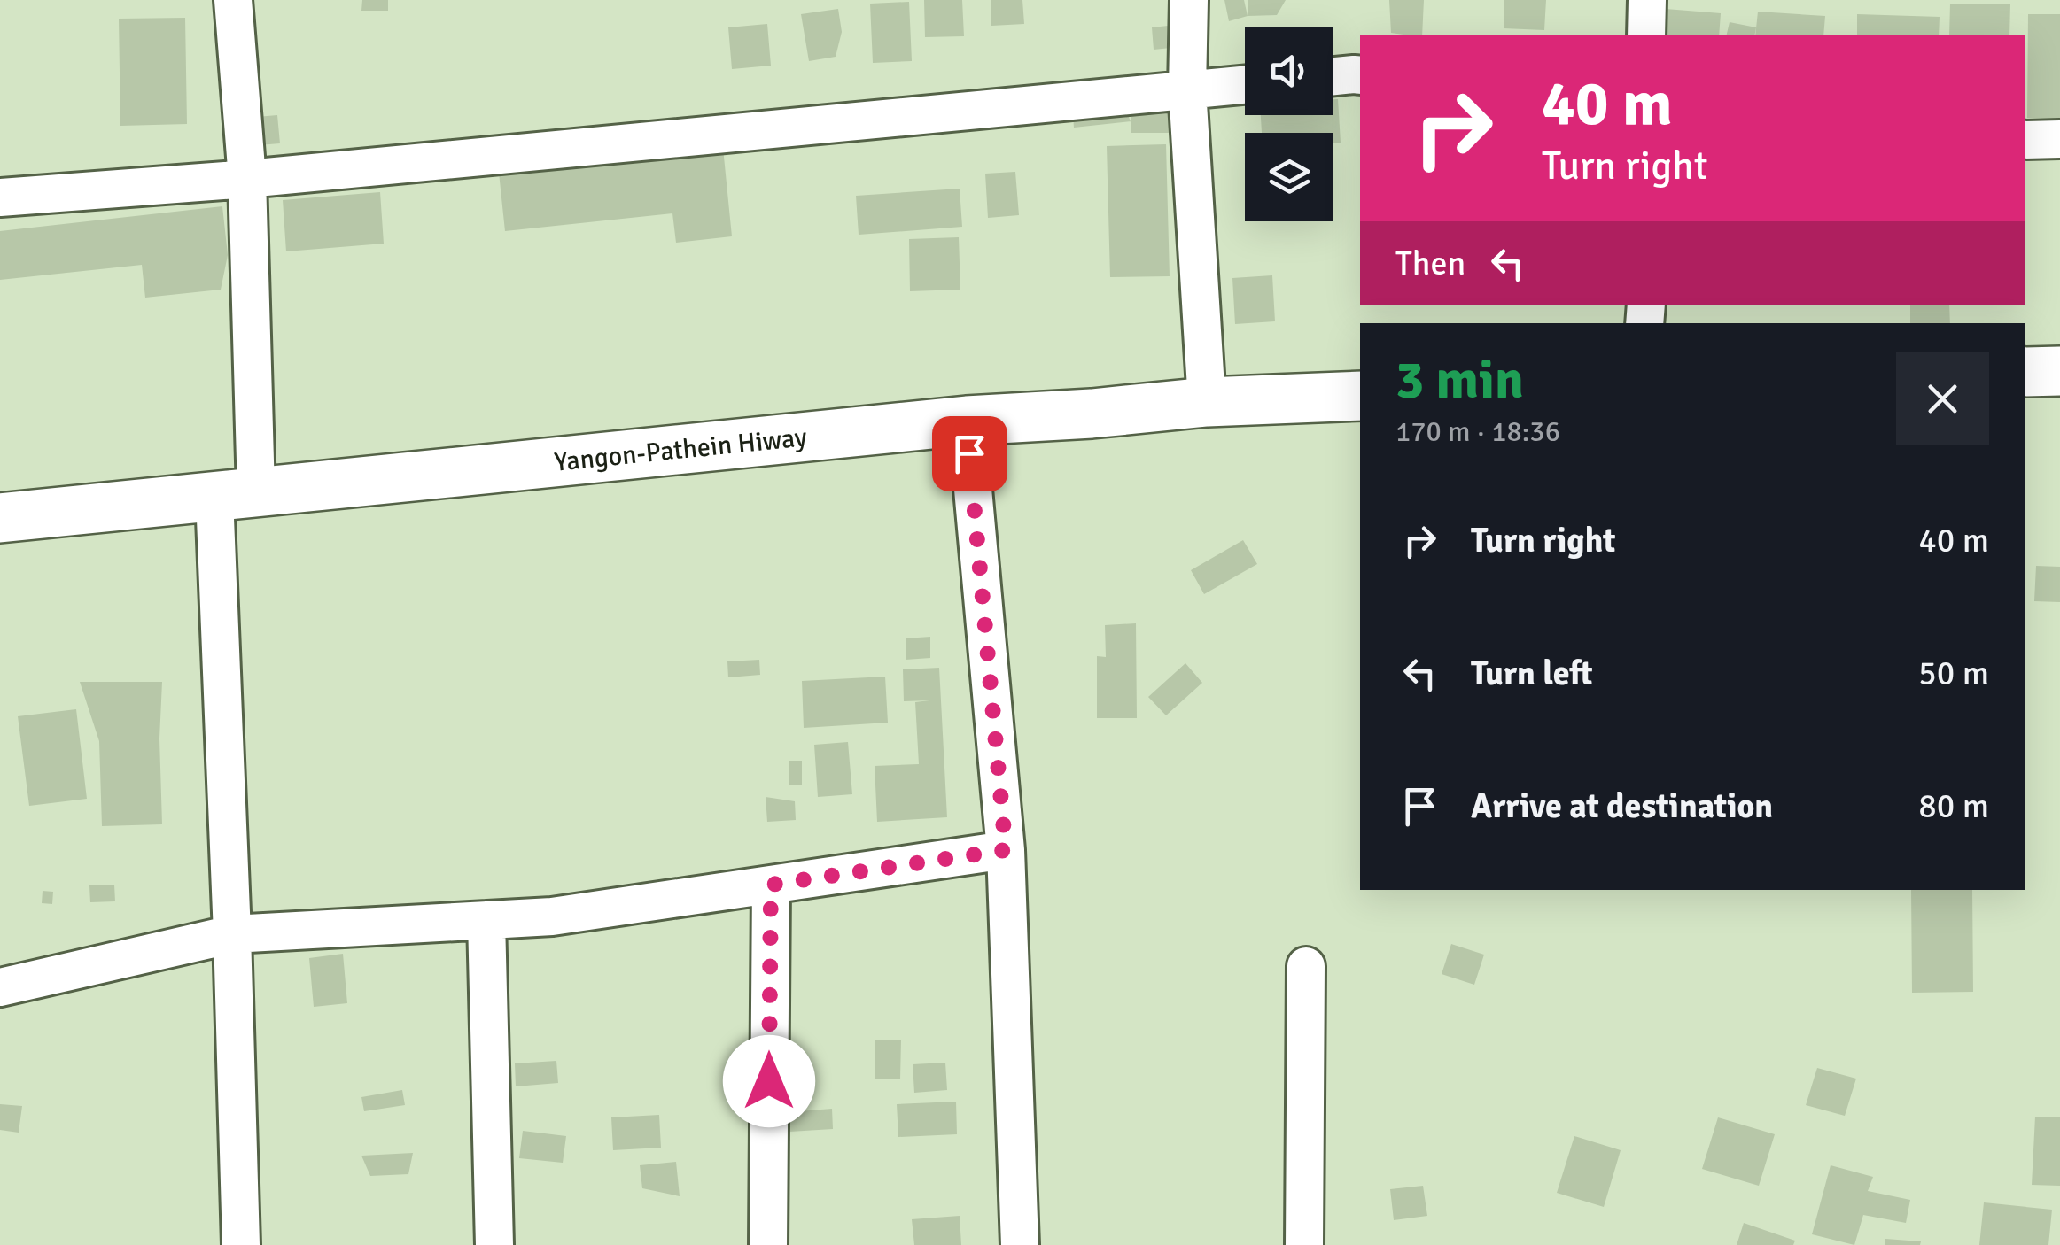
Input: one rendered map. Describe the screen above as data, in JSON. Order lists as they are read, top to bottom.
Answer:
{
  "streets": {
    "highway": ["Yangon-Pathein Hiway"]
  },
  "page": {
    "turn": ["40 m", "Turn right"],
    "then": "Then",
    "heading": ["3 min", "170 m · 18:36"],
    "list": [
      {
        "name": "Turn right",
        "value": "40 m"
      },
      {
        "name": "Turn left",
        "value": "50 m"
      },
      {
        "name": "Arrive at destination",
        "value": "80 m"
      }
    ]
  }
}
